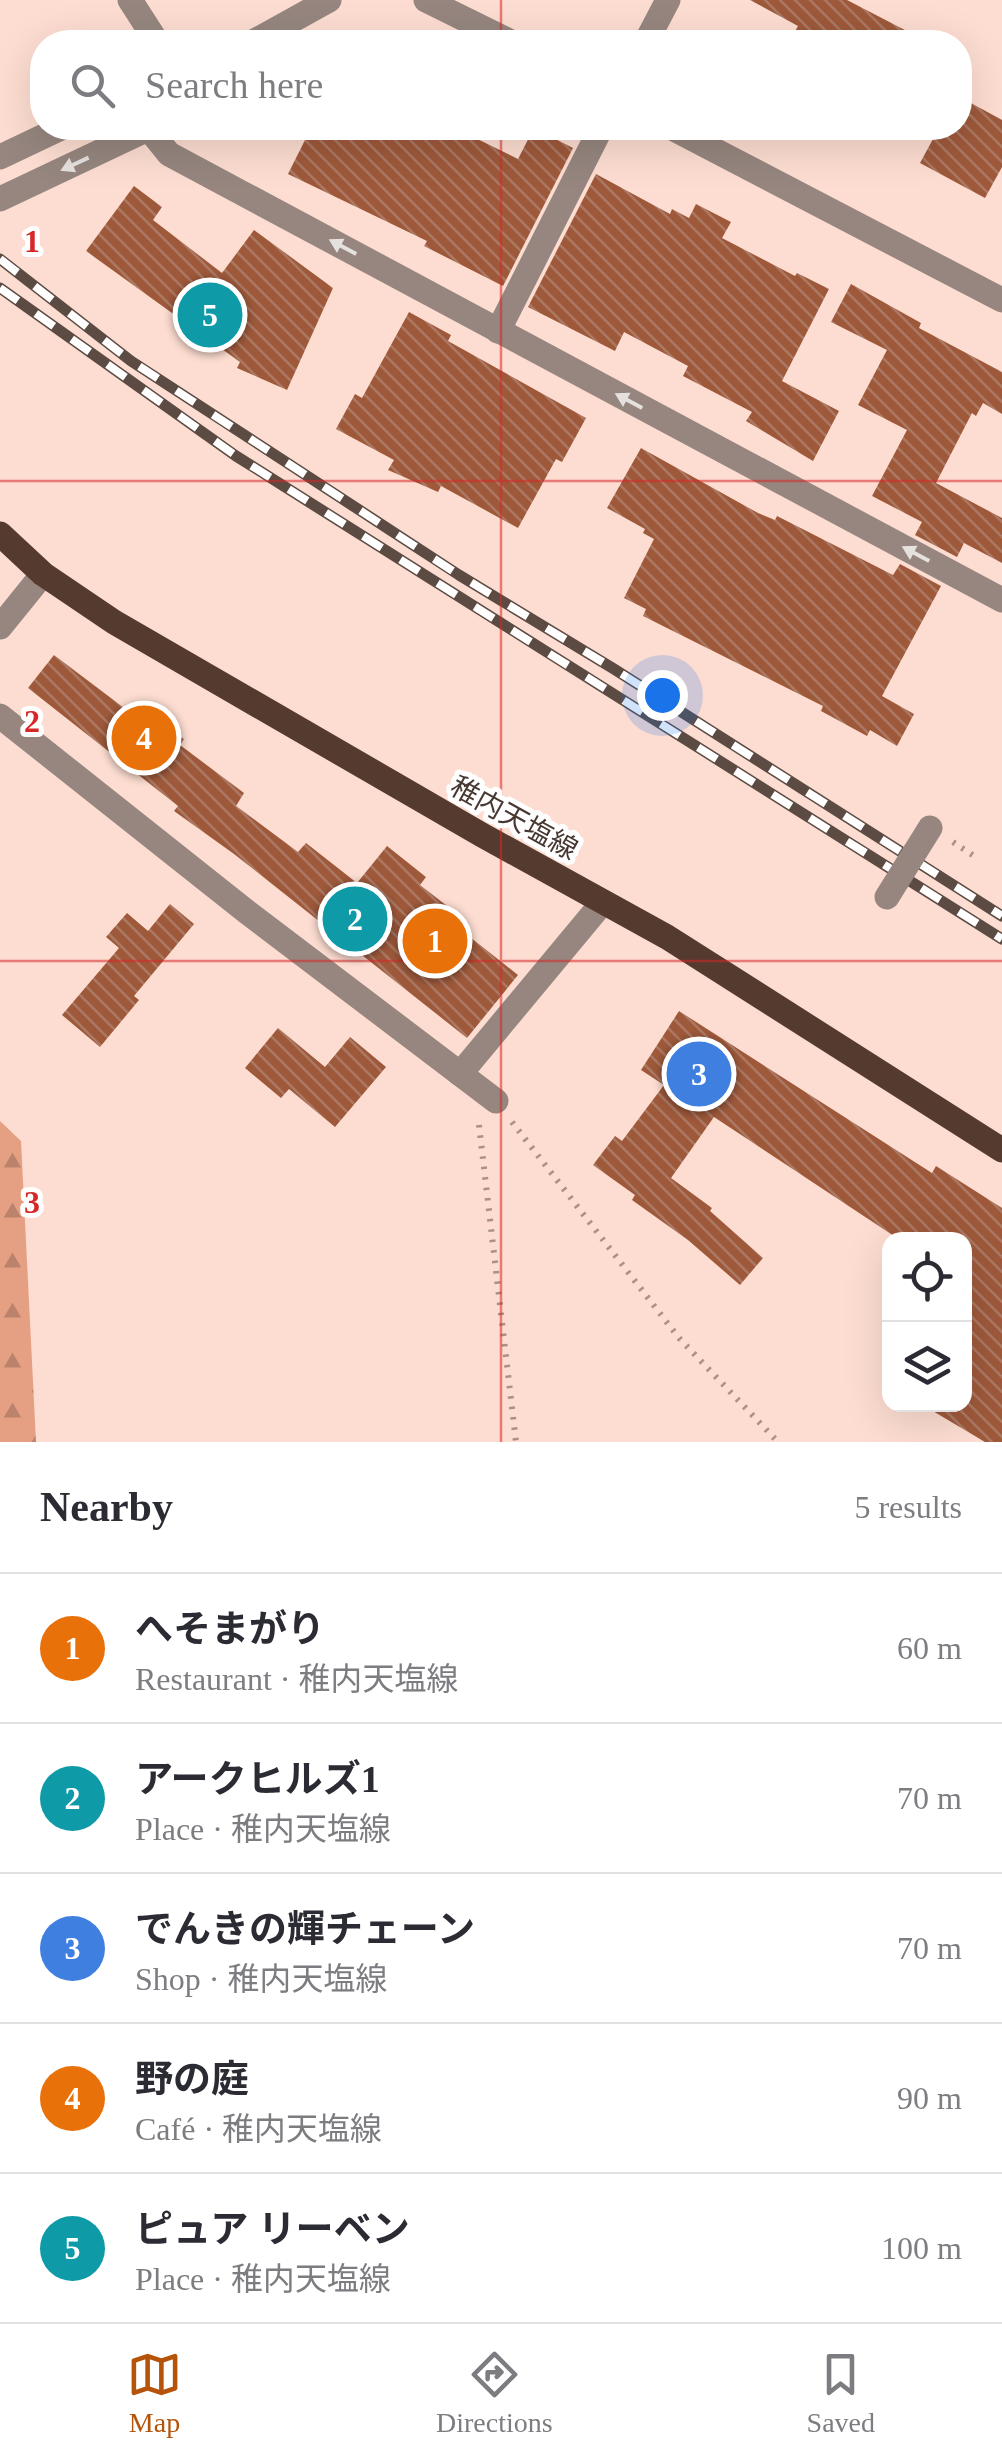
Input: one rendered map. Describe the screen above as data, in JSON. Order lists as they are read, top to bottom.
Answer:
{
  "streets": {
    "main road": ["稚内天塩線"]
  },
  "page": {
    "search": "Search here",
    "pins": [
      "5",
      "4",
      "2",
      "1",
      "3"
    ],
    "heading": ["Nearby", "5 results"],
    "list": [
      {
        "mark": "1",
        "name": "へそまがり",
        "note": "Restaurant · 稚内天塩線",
        "value": "60 m"
      },
      {
        "mark": "2",
        "name": "アークヒルズ1",
        "note": "Place · 稚内天塩線",
        "value": "70 m"
      },
      {
        "mark": "3",
        "name": "でんきの輝チェーン",
        "note": "Shop · 稚内天塩線",
        "value": "70 m"
      },
      {
        "mark": "4",
        "name": "野の庭",
        "note": "Café · 稚内天塩線",
        "value": "90 m"
      },
      {
        "mark": "5",
        "name": "ピュア リーベン",
        "note": "Place · 稚内天塩線",
        "value": "100 m"
      }
    ],
    "nav": ["Map", "Directions", "Saved"]
  },
  "grid": {
    "rows": ["1", "2", "3"]
  }
}
